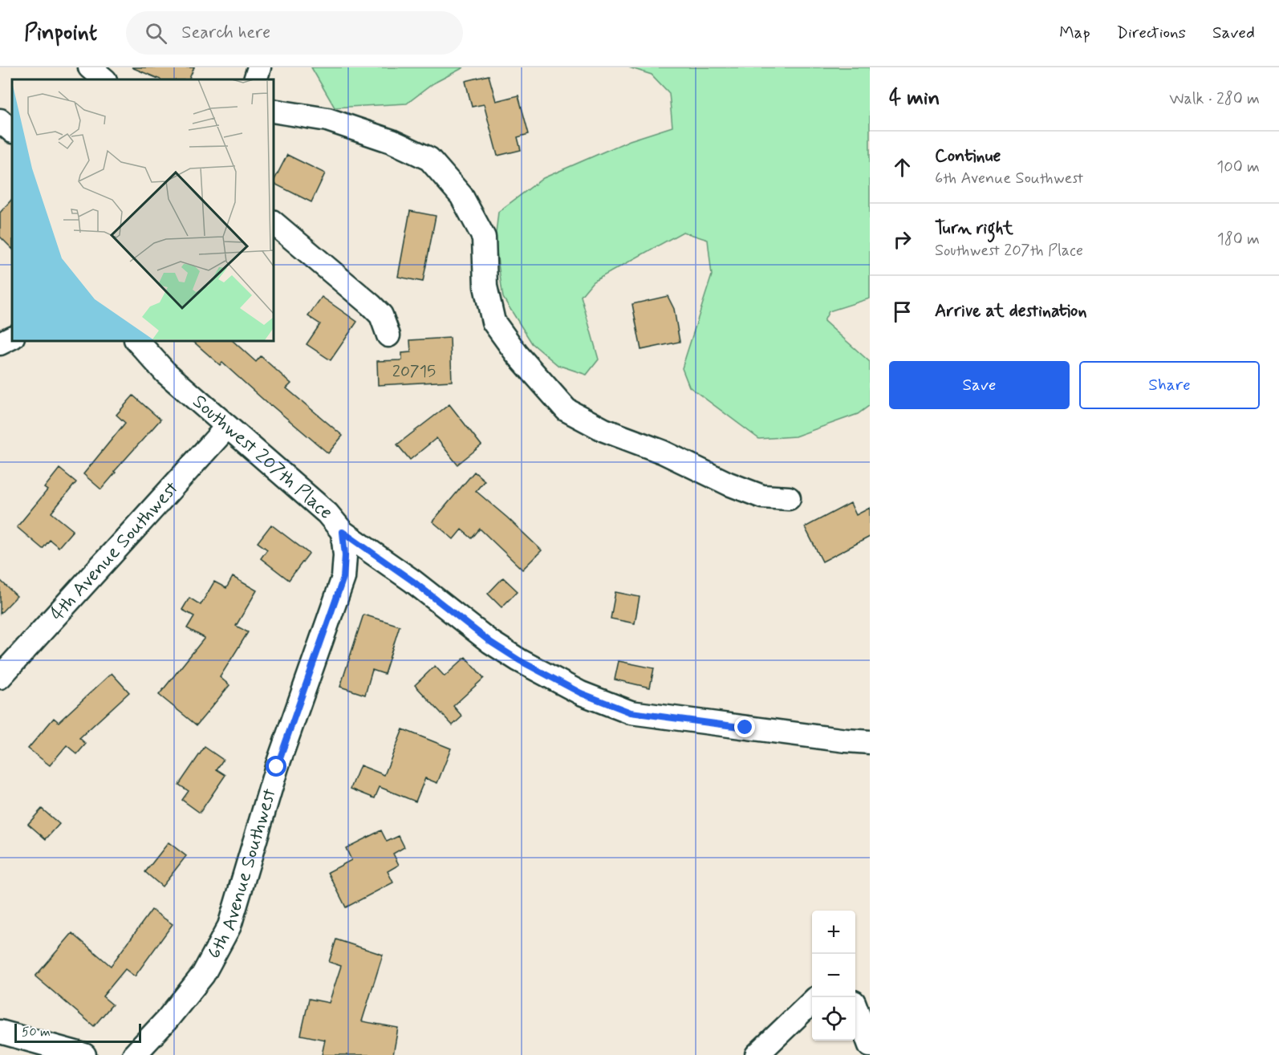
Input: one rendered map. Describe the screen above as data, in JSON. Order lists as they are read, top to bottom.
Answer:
{
  "streets": {
    "street": ["Southwest 207th Place", "4th Avenue Southwest", "6th Avenue Southwest"]
  },
  "crossings": [
    ["Southwest 207th Place", "4th Avenue Southwest"],
    ["Southwest 207th Place", "6th Avenue Southwest"]
  ],
  "house_numbers": ["20715"],
  "scale_bar": "50 m",
  "page": {
    "header": "Pinpoint",
    "search": "Search here",
    "nav": ["Map", "Directions", "Saved"],
    "heading": ["4 min", "Walk · 280 m"],
    "list": [
      ["Continue", "6th Avenue Southwest", "100 m"],
      ["Turn right", "Southwest 207th Place", "180 m"],
      "Arrive at destination"
    ],
    "buttons": ["Save", "Share"],
    "map_buttons": ["+", "−"],
    "scale": "50 m"
  }
}
